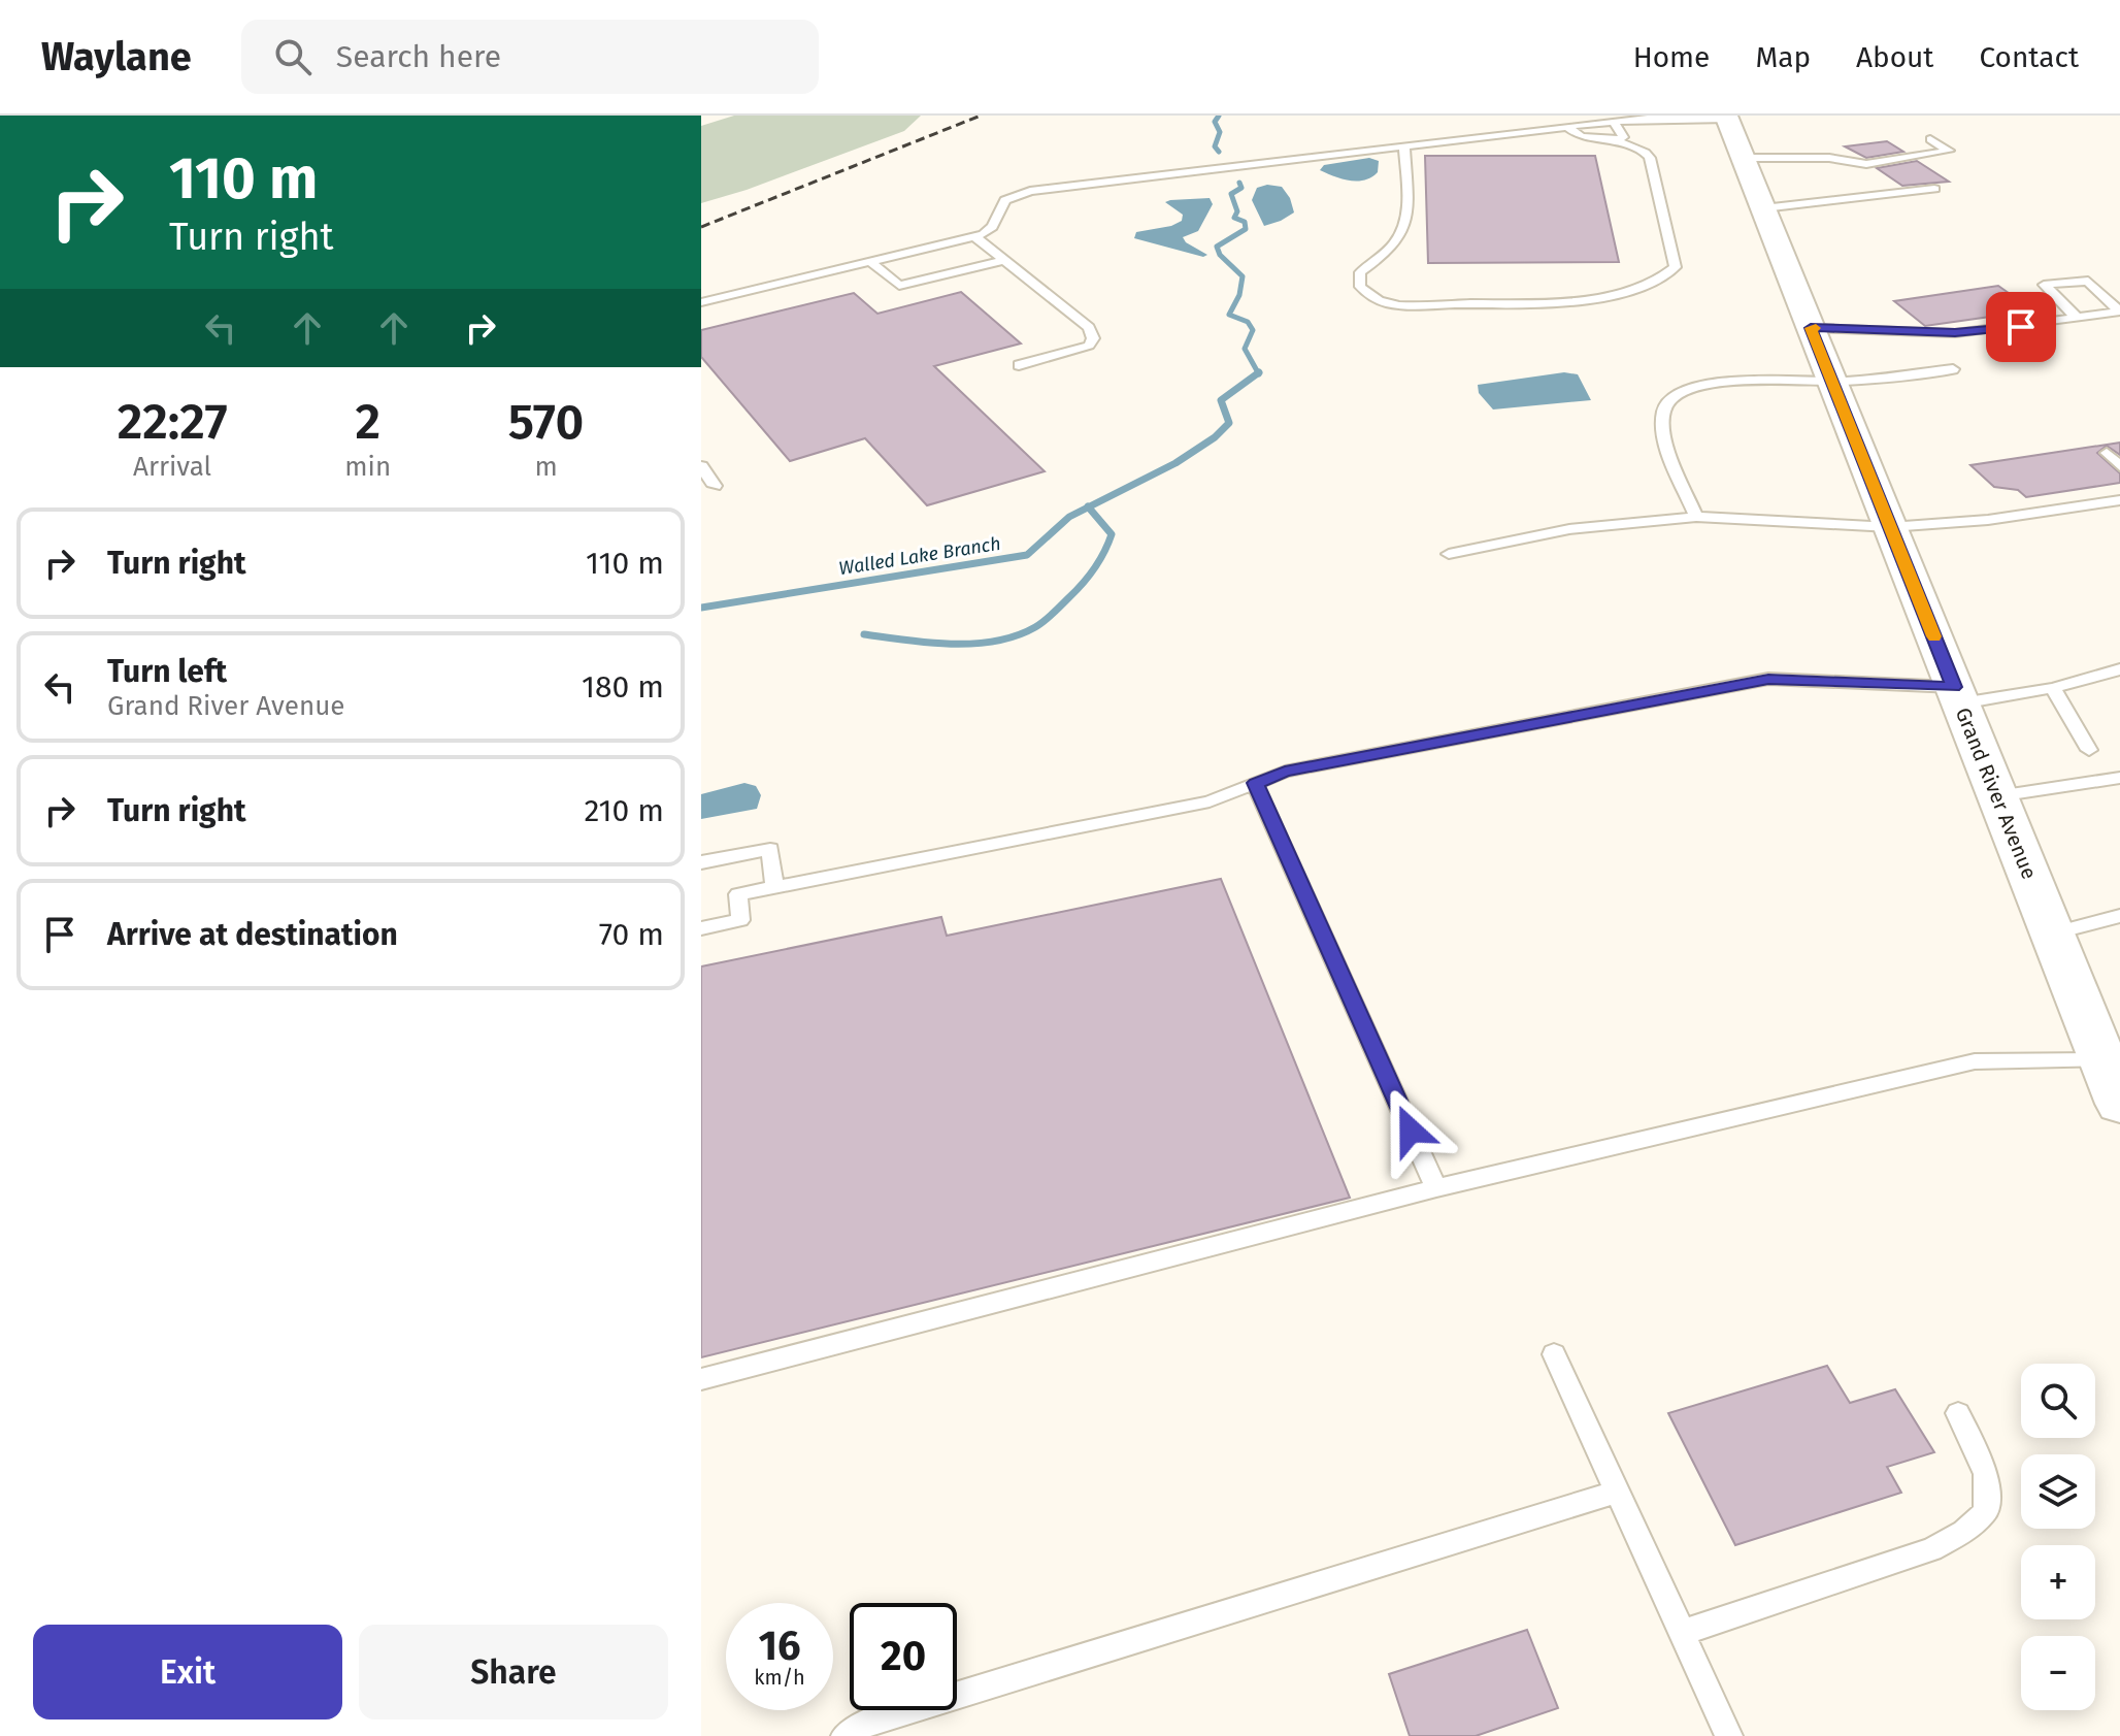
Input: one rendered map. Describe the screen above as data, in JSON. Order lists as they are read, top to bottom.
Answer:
{
  "streets": {
    "main road": ["Grand River Avenue"]
  },
  "water": ["Walled Lake Branch"],
  "page": {
    "header": "Waylane",
    "search": "Search here",
    "nav": [
      "Home",
      "Map",
      "About",
      "Contact"
    ],
    "turn": ["110 m", "Turn right"],
    "eta": [
      "22:27",
      "Arrival",
      "2",
      "min",
      "570",
      "m"
    ],
    "list": [
      {
        "name": "Turn right",
        "value": "110 m"
      },
      {
        "name": "Turn left",
        "note": "Grand River Avenue",
        "value": "180 m"
      },
      {
        "name": "Turn right",
        "value": "210 m"
      },
      {
        "name": "Arrive at destination",
        "value": "70 m"
      }
    ],
    "map_buttons": ["+", "−"],
    "speed": "16 km/h",
    "limit": "20",
    "buttons": ["Exit", "Share"]
  }
}
